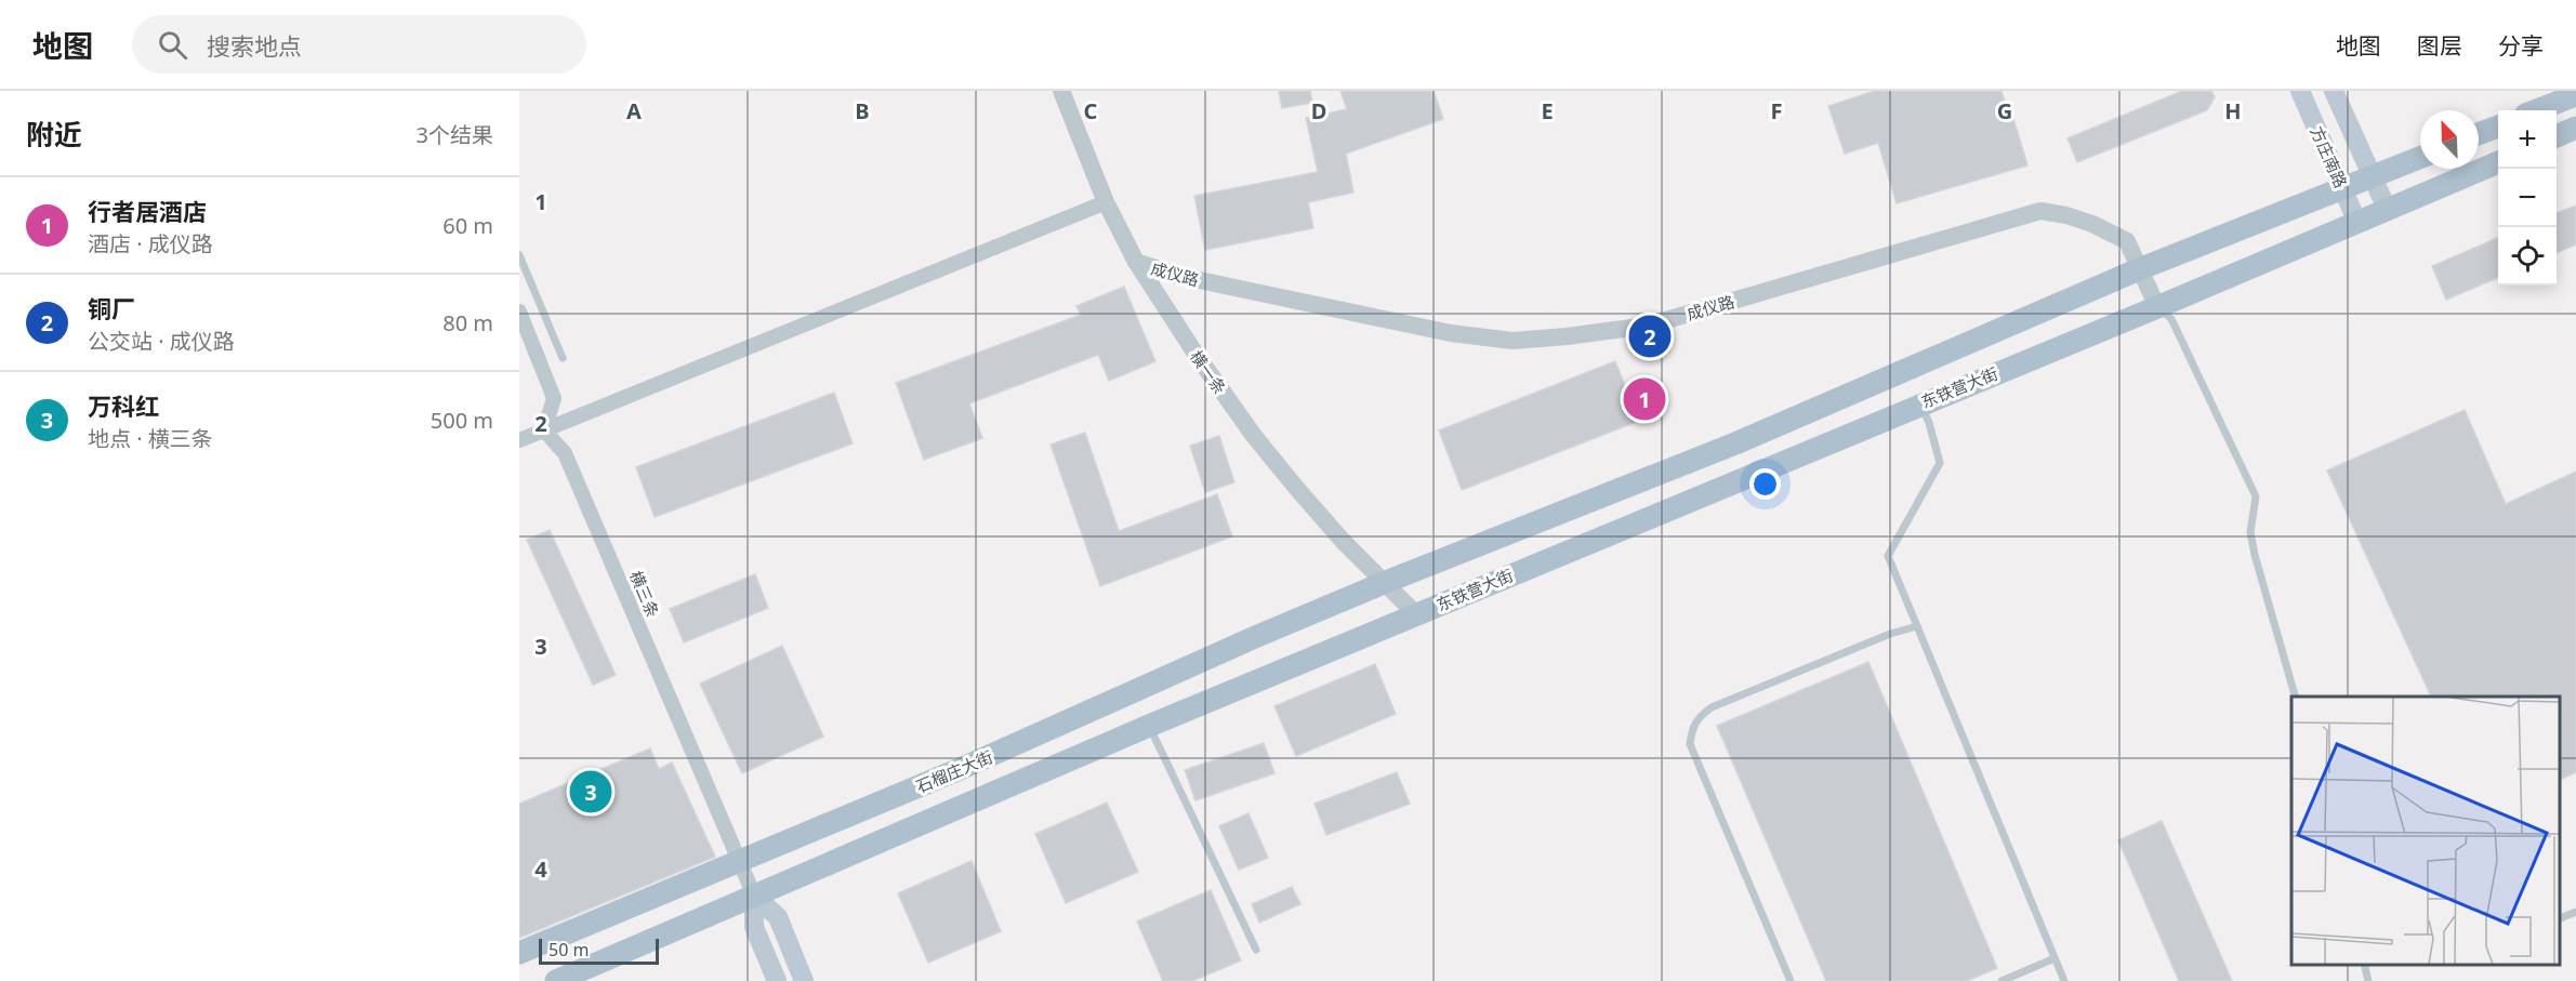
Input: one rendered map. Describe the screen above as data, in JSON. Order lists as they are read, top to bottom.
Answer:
{
  "streets": {
    "main road": ["方庄南路", "东铁营大街", "石榴庄大街"],
    "street": ["成仪路", "横一条", "横三条"]
  },
  "crossings": [
    ["方庄南路", "东铁营大街"],
    ["成仪路", "横一条"],
    ["成仪路", "东铁营大街"],
    ["横一条", "东铁营大街"],
    ["横一条", "石榴庄大街"],
    ["横三条", "石榴庄大街"]
  ],
  "scale_bar": "50 m",
  "north": "top left",
  "page": {
    "header": "地图",
    "search": "搜索地点",
    "nav": ["地图", "图层", "分享"],
    "heading": ["附近", "3个结果"],
    "map_buttons": ["+", "−"],
    "list": [
      {
        "mark": "1",
        "name": "行者居酒店",
        "note": "酒店 · 成仪路",
        "value": "60 m"
      },
      {
        "mark": "2",
        "name": "铜厂",
        "note": "公交站 · 成仪路",
        "value": "80 m"
      },
      {
        "mark": "3",
        "name": "万科红",
        "note": "地点 · 横三条",
        "value": "500 m"
      }
    ],
    "pins": ["2", "1", "3"],
    "scale": "50 m"
  },
  "grid": {
    "columns": [
      "A",
      "B",
      "C",
      "D",
      "E",
      "F",
      "G",
      "H"
    ],
    "rows": [
      "1",
      "2",
      "3",
      "4"
    ]
  }
}
